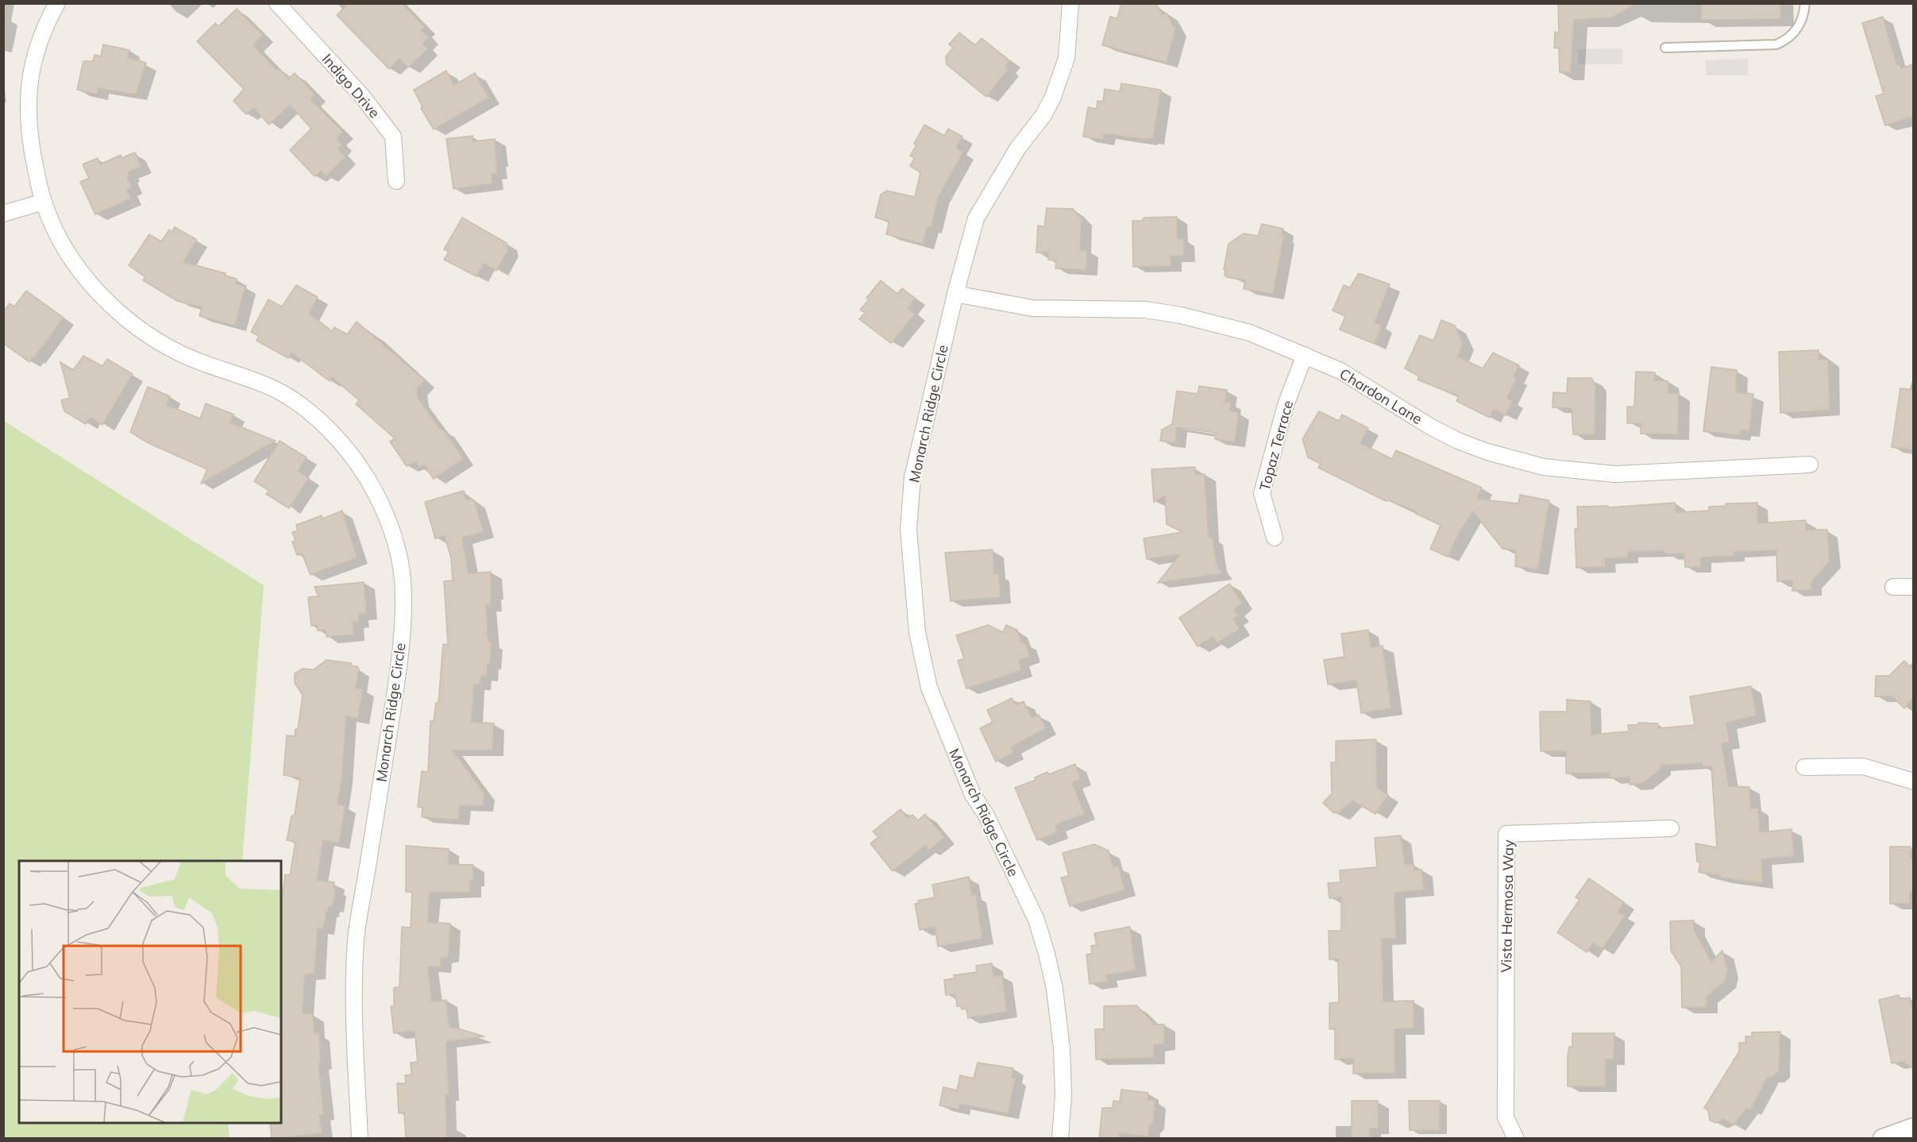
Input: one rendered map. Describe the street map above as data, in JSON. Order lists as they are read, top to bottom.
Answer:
{
  "streets": {
    "street": [
      "Indigo Drive",
      "Chardon Lane",
      "Monarch Ridge Circle",
      "Topaz Terrace",
      "Vista Hermosa Way"
    ]
  },
  "crossings": [
    ["Chardon Lane", "Monarch Ridge Circle"],
    ["Chardon Lane", "Topaz Terrace"]
  ]
}
